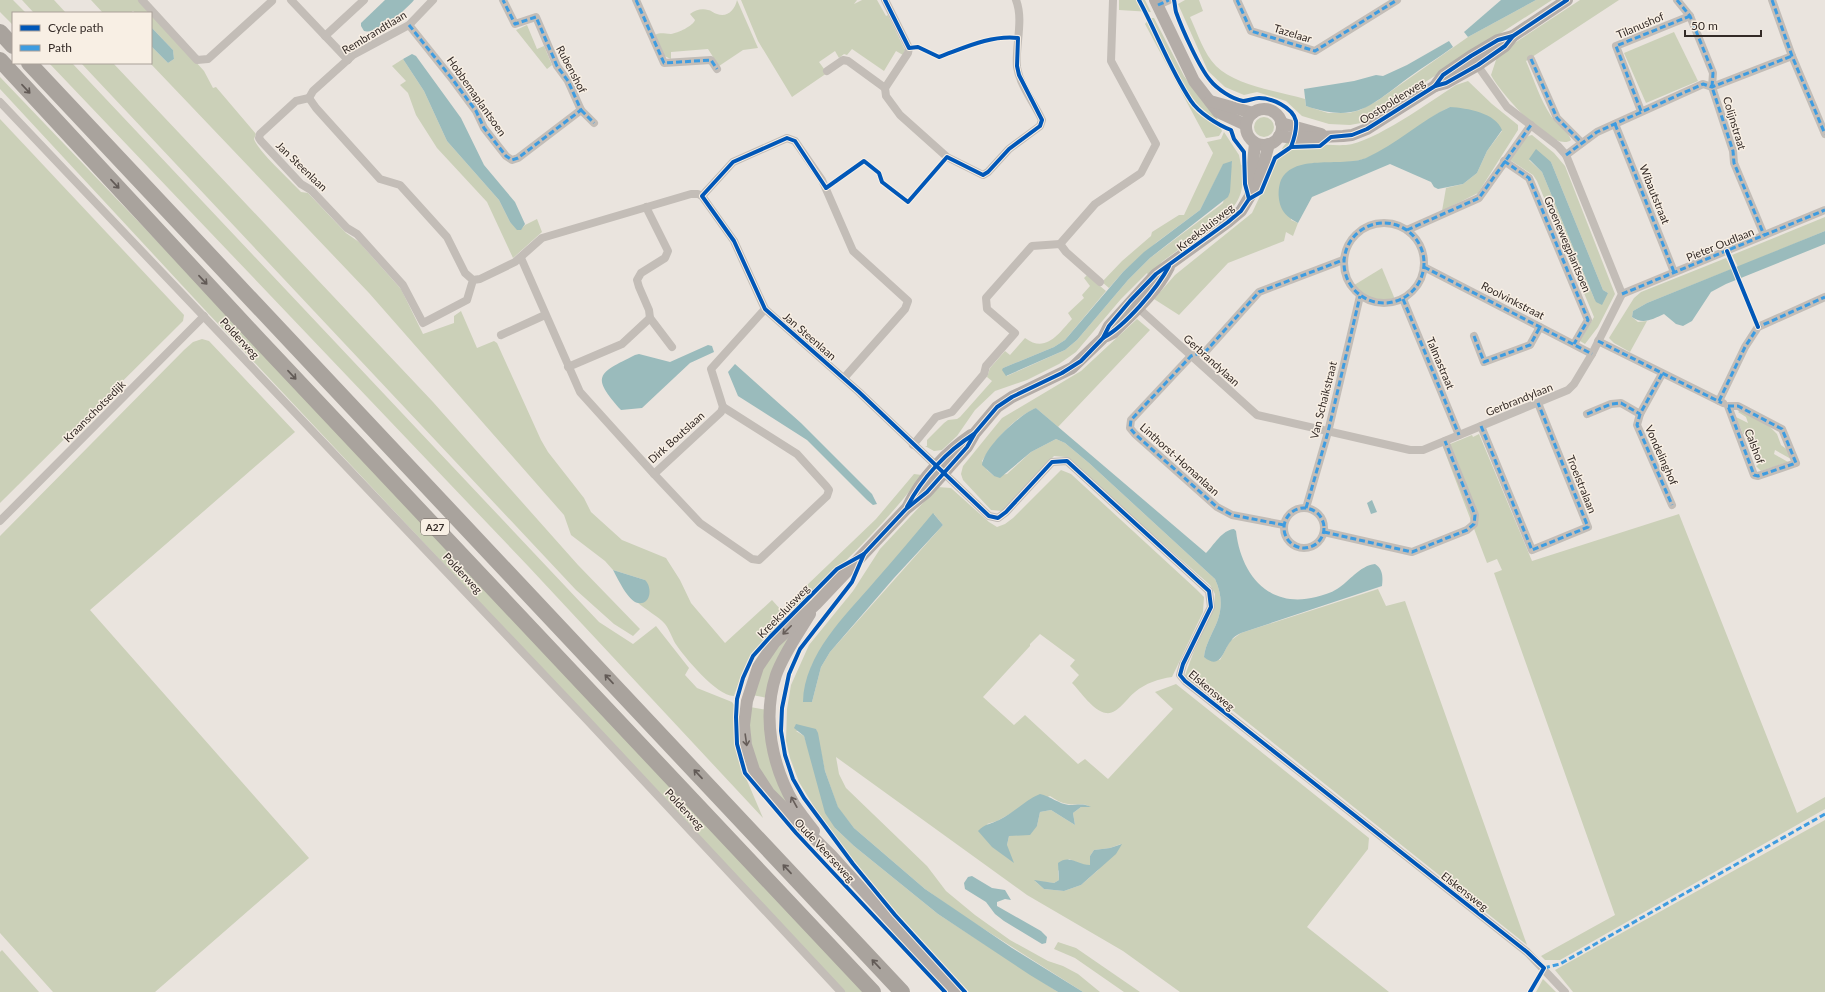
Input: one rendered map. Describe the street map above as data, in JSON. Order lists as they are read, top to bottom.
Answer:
{
  "streets": {
    "highway": ["A27"],
    "street": [
      "Tilanushof",
      "Rembrandtlaan",
      "Tazelaar",
      "Rubenshof",
      "Hobbemaplantsoen",
      "Oostpolderweg",
      "Colijnstraat",
      "Jan Steenlaan",
      "Wibautstraat",
      "Kreeksluisweg",
      "Groenewegplantsoen",
      "Pieter Oudlaan",
      "Roolvinkstraat",
      "Polderweg",
      "Gerbrandylaan",
      "Talmastraat",
      "Van Schaikstraat",
      "Kraanschotsedijk",
      "Dirk Boutslaan",
      "Calshof",
      "Vondelinghof",
      "Linthorst-Homanlaan",
      "Troelstralaan",
      "Elskensweg",
      "Oude Veerseweg"
    ]
  },
  "crossings": [
    ["Tilanushof", "Colijnstraat"],
    ["Rembrandtlaan", "Hobbemaplantsoen"],
    ["Rembrandtlaan", "Jan Steenlaan"],
    ["Rubenshof", "Hobbemaplantsoen"],
    ["Oostpolderweg", "Kreeksluisweg"],
    ["Colijnstraat", "Pieter Oudlaan"],
    ["Jan Steenlaan", "Kreeksluisweg"],
    ["Jan Steenlaan", "Elskensweg"],
    ["Wibautstraat", "Pieter Oudlaan"],
    ["Kreeksluisweg", "Gerbrandylaan"],
    ["Kreeksluisweg", "Elskensweg"],
    ["Kreeksluisweg", "Oude Veerseweg"],
    ["Groenewegplantsoen", "Roolvinkstraat"],
    ["Pieter Oudlaan", "Gerbrandylaan"],
    ["Roolvinkstraat", "Gerbrandylaan"],
    ["Roolvinkstraat", "Talmastraat"],
    ["Roolvinkstraat", "Van Schaikstraat"],
    ["Polderweg", "Kraanschotsedijk"],
    ["Gerbrandylaan", "Talmastraat"],
    ["Gerbrandylaan", "Van Schaikstraat"],
    ["Gerbrandylaan", "Calshof"],
    ["Gerbrandylaan", "Linthorst-Homanlaan"],
    ["Gerbrandylaan", "Troelstralaan"],
    ["Talmastraat", "Van Schaikstraat"],
    ["Van Schaikstraat", "Linthorst-Homanlaan"],
    ["Calshof", "Vondelinghof"]
  ],
  "legend": ["Cycle path", "Path"],
  "scale_bar": "50 m"
}
